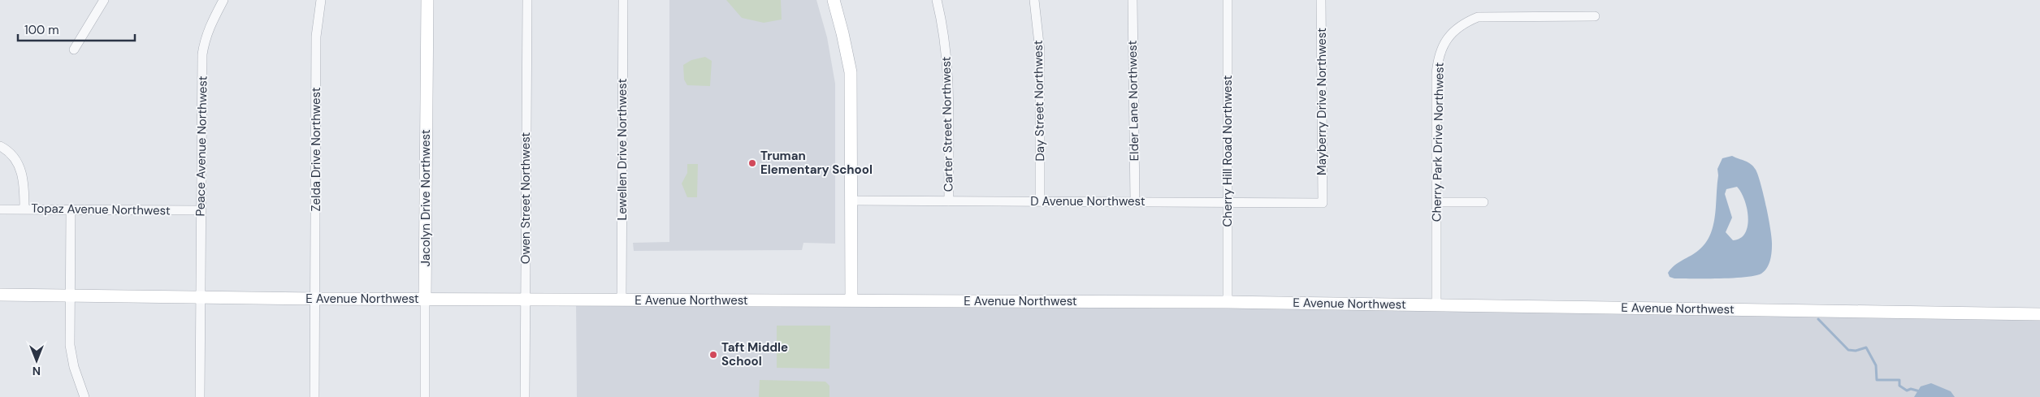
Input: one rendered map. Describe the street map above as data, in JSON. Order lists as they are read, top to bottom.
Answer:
{
  "streets": {
    "street": [
      "Day Street Northwest",
      "Elder Lane Northwest",
      "Mayberry Drive Northwest",
      "Carter Street Northwest",
      "Cherry Park Drive Northwest",
      "Peace Avenue Northwest",
      "Zelda Drive Northwest",
      "Lewellen Drive Northwest",
      "Cherry Hill Road Northwest",
      "Jacolyn Drive Northwest",
      "Owen Street Northwest",
      "D Avenue Northwest",
      "Topaz Avenue Northwest",
      "E Avenue Northwest"
    ]
  },
  "crossings": [
    ["Day Street Northwest", "D Avenue Northwest"],
    ["Elder Lane Northwest", "D Avenue Northwest"],
    ["Mayberry Drive Northwest", "D Avenue Northwest"],
    ["Carter Street Northwest", "D Avenue Northwest"],
    ["Cherry Park Drive Northwest", "E Avenue Northwest"],
    ["Peace Avenue Northwest", "Topaz Avenue Northwest"],
    ["Peace Avenue Northwest", "E Avenue Northwest"],
    ["Zelda Drive Northwest", "E Avenue Northwest"],
    ["Lewellen Drive Northwest", "E Avenue Northwest"],
    ["Cherry Hill Road Northwest", "D Avenue Northwest"],
    ["Cherry Hill Road Northwest", "E Avenue Northwest"],
    ["Jacolyn Drive Northwest", "E Avenue Northwest"],
    ["Owen Street Northwest", "E Avenue Northwest"]
  ],
  "places": ["Truman Elementary School", "Taft Middle School"],
  "scale_bar": "100 m",
  "north": "bottom"
}
